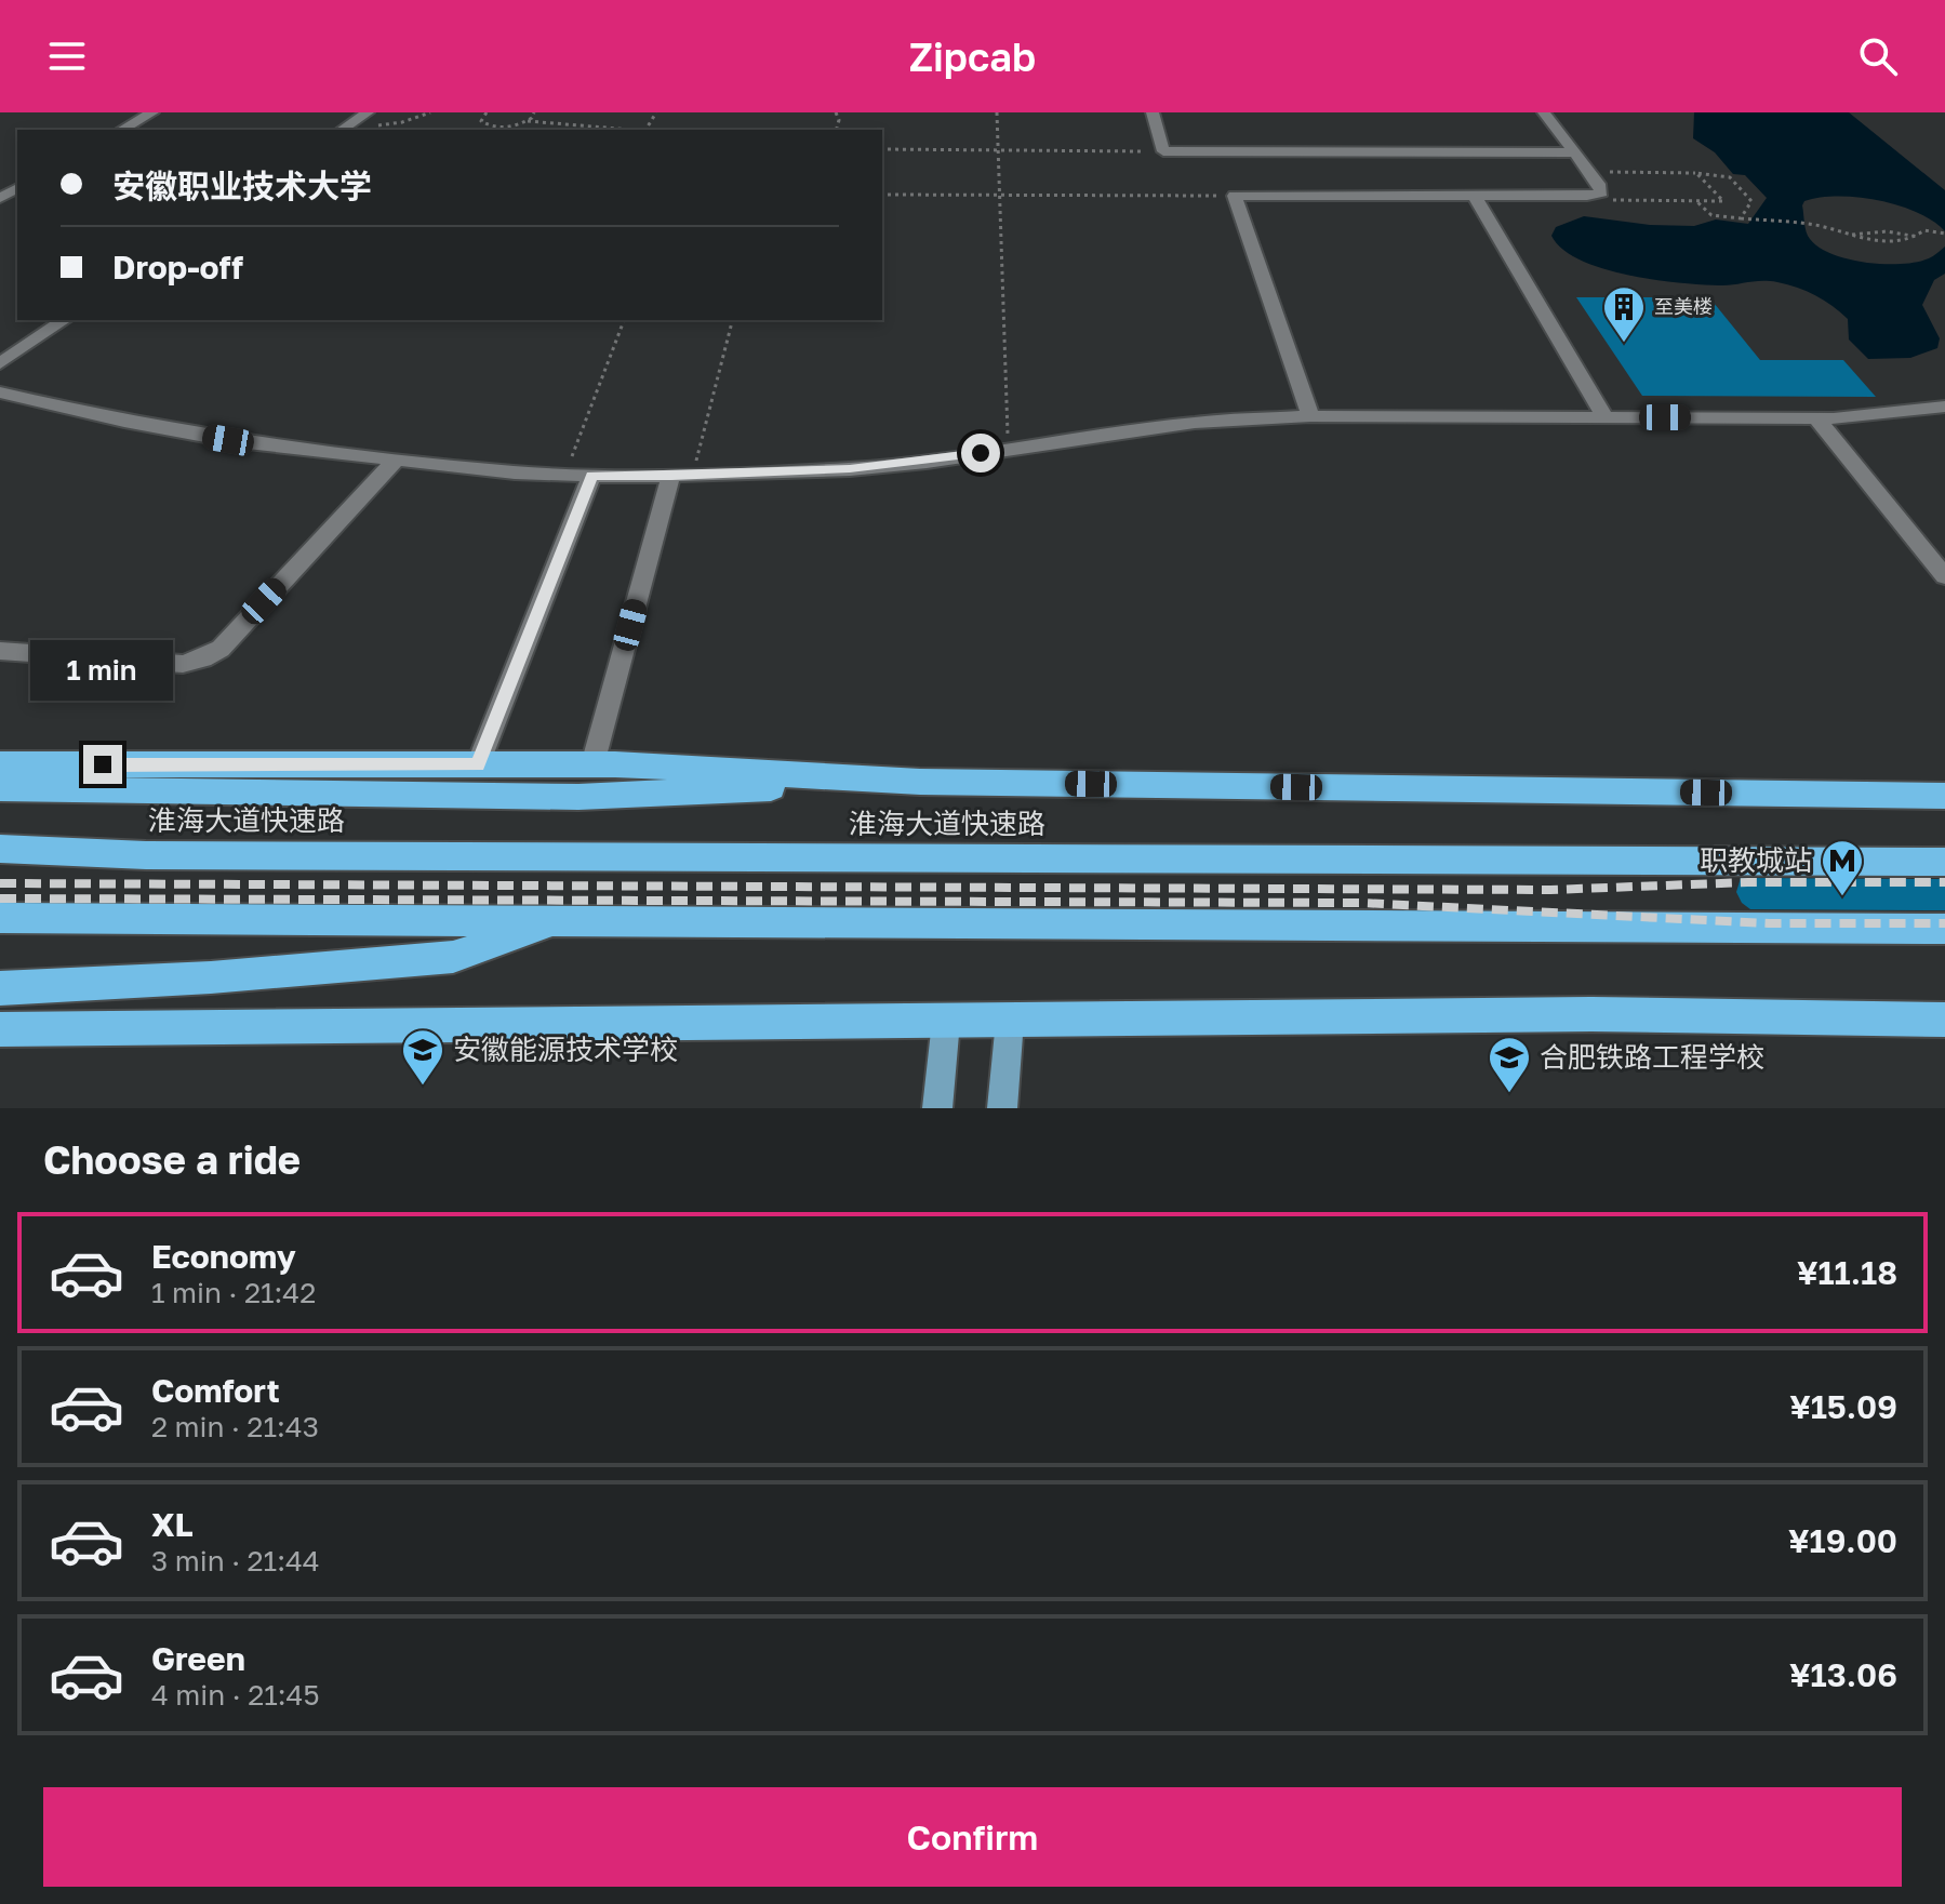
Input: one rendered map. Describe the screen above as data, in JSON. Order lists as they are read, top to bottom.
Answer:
{
  "streets": {
    "highway": ["淮海大道快速路"]
  },
  "places": {
    "building": ["至美楼"],
    "metro station": ["职教城站"],
    "school or university": ["安徽能源技术学校", "合肥铁路工程学校"]
  },
  "page": {
    "header": "Zipcab",
    "banner": ["安徽职业技术大学", "Drop-off"],
    "bubble": "1 min",
    "heading": "Choose a ride",
    "list": [
      {
        "name": "Economy",
        "note": "1 min · 21:42",
        "value": "¥11.18"
      },
      {
        "name": "Comfort",
        "note": "2 min · 21:43",
        "value": "¥15.09"
      },
      {
        "name": "XL",
        "note": "3 min · 21:44",
        "value": "¥19.00"
      },
      {
        "name": "Green",
        "note": "4 min · 21:45",
        "value": "¥13.06"
      }
    ],
    "buttons": "Confirm"
  }
}
